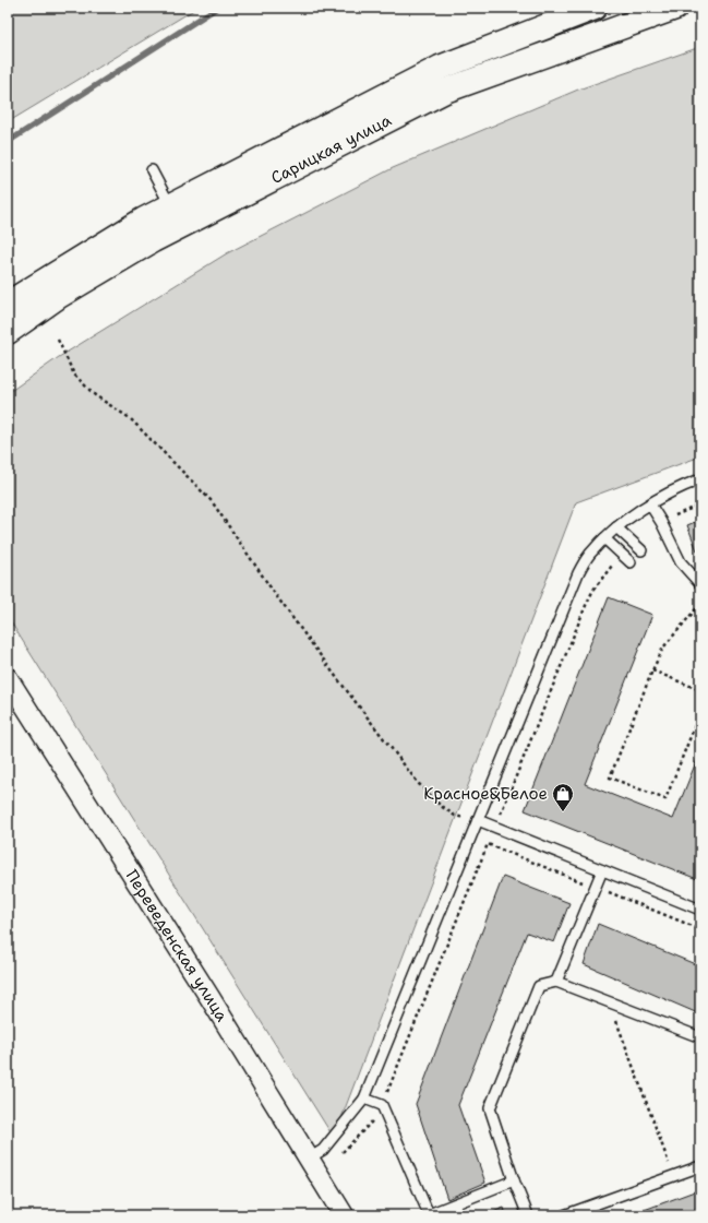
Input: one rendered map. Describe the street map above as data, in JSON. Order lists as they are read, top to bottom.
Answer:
{
  "streets": {
    "street": ["Сарицкая улица", "Переведенская улица"]
  },
  "places": {
    "shop": ["Красное&Белое"]
  }
}
